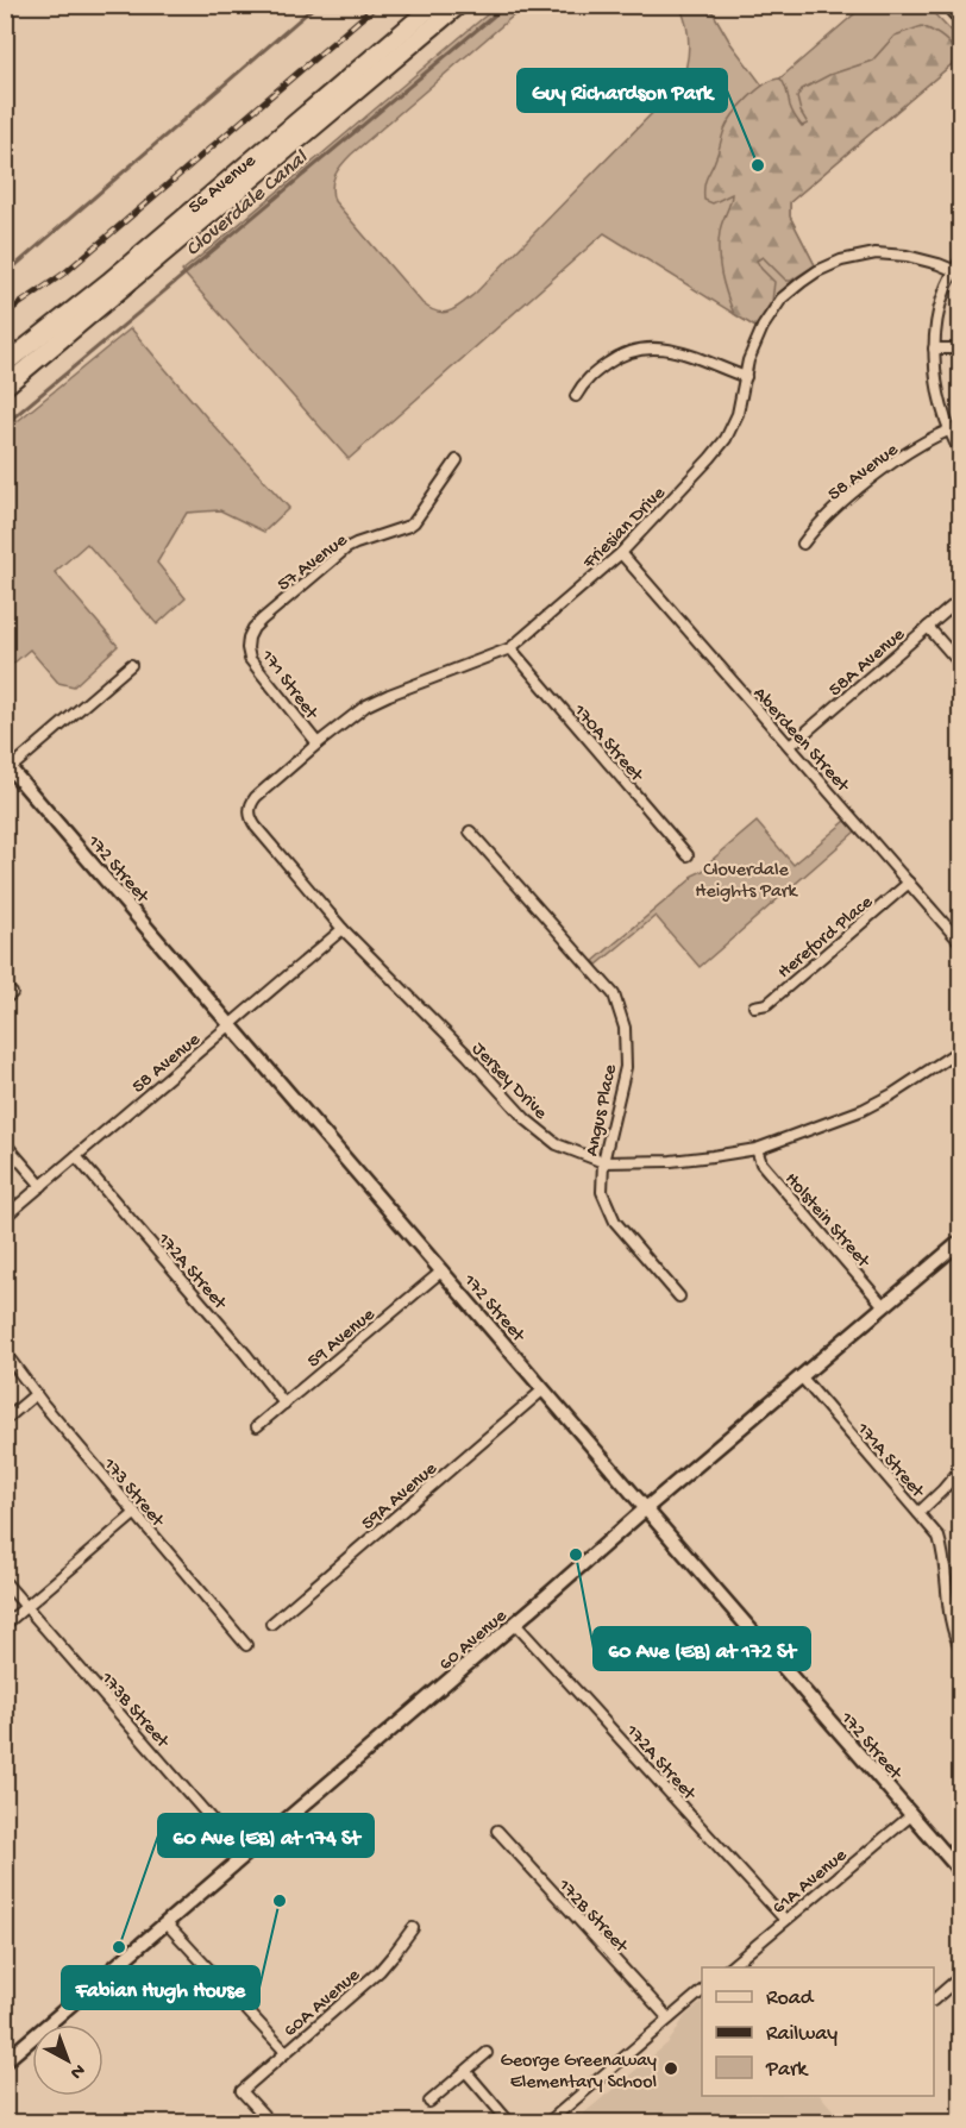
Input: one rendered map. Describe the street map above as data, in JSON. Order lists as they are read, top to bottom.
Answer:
{
  "streets": {
    "highway": ["56 Avenue"],
    "street": [
      "58 Avenue",
      "Friesian Drive",
      "57 Avenue",
      "58A Avenue",
      "171 Street",
      "Aberdeen Street",
      "170A Street",
      "172 Street",
      "Hereford Place",
      "Jersey Drive",
      "Angus Place",
      "Holstein Street",
      "172A Street",
      "59 Avenue",
      "171A Street",
      "173 Street",
      "59A Avenue",
      "60 Avenue",
      "173B Street",
      "61A Avenue",
      "172B Street",
      "60A Avenue"
    ]
  },
  "crossings": [
    ["58 Avenue", "172 Street"],
    ["58 Avenue", "Jersey Drive"],
    ["58 Avenue", "172A Street"],
    ["Friesian Drive", "171 Street"],
    ["Friesian Drive", "Aberdeen Street"],
    ["Friesian Drive", "170A Street"],
    ["Friesian Drive", "Jersey Drive"],
    ["57 Avenue", "171 Street"],
    ["58A Avenue", "Aberdeen Street"],
    ["Aberdeen Street", "Hereford Place"],
    ["172 Street", "59 Avenue"],
    ["172 Street", "59A Avenue"],
    ["172 Street", "60 Avenue"],
    ["172 Street", "61A Avenue"],
    ["Jersey Drive", "Angus Place"],
    ["Jersey Drive", "Holstein Street"],
    ["Holstein Street", "60 Avenue"],
    ["172A Street", "59 Avenue"],
    ["172A Street", "60 Avenue"],
    ["172A Street", "61A Avenue"],
    ["171A Street", "60 Avenue"],
    ["60 Avenue", "173B Street"]
  ],
  "water": ["Cloverdale Canal"],
  "parks": ["Cloverdale Heights Park"],
  "places": [
    "Guy Richardson Park",
    "60 Ave (EB) at 172 St",
    "Fabian Hugh House",
    "60 Ave (EB) at 174 St",
    "George Greenaway Elementary School"
  ],
  "legend": ["Road", "Railway", "Park"],
  "north": "bottom right"
}
